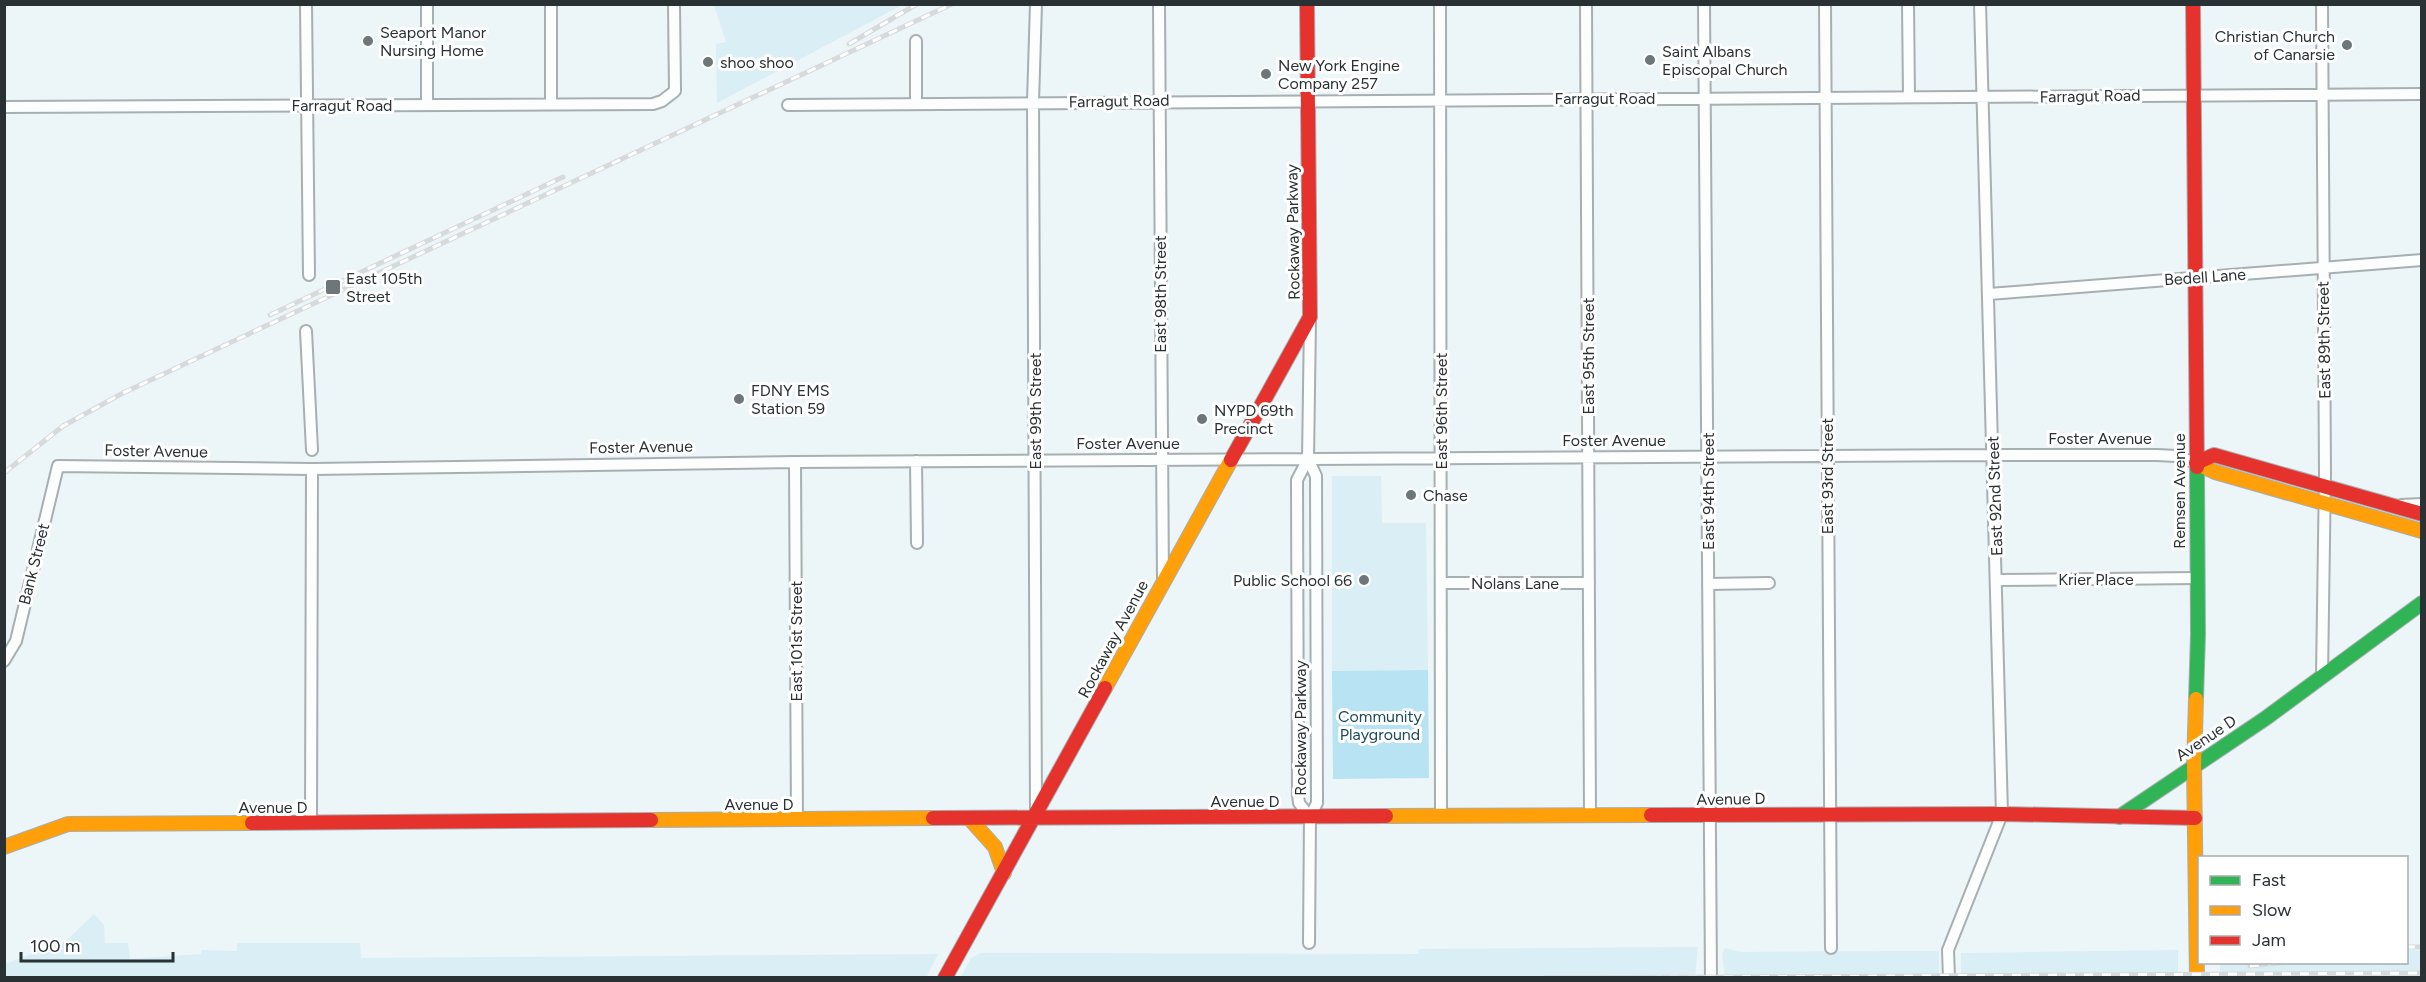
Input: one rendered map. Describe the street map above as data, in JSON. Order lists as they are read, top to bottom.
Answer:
{
  "streets": {
    "main road": [
      "Rockaway Parkway",
      "Foster Avenue",
      "Remsen Avenue",
      "Rockaway Avenue",
      "Avenue D"
    ],
    "street": [
      "Farragut Road",
      "Bedell Lane",
      "East 98th Street",
      "East 89th Street",
      "East 95th Street",
      "East 99th Street",
      "East 96th Street",
      "East 93rd Street",
      "East 94th Street",
      "East 92nd Street",
      "Bank Street",
      "Krier Place",
      "Nolans Lane",
      "East 101st Street"
    ]
  },
  "crossings": [
    ["Farragut Road", "Rockaway Parkway"],
    ["Farragut Road", "East 98th Street"],
    ["Farragut Road", "East 89th Street"],
    ["Farragut Road", "East 95th Street"],
    ["Farragut Road", "East 99th Street"],
    ["Farragut Road", "East 96th Street"],
    ["Farragut Road", "East 93rd Street"],
    ["Farragut Road", "East 94th Street"],
    ["Farragut Road", "Remsen Avenue"],
    ["Farragut Road", "East 92nd Street"],
    ["Rockaway Parkway", "Foster Avenue"],
    ["Rockaway Parkway", "Rockaway Avenue"],
    ["Rockaway Parkway", "Avenue D"],
    ["Bedell Lane", "East 89th Street"],
    ["Bedell Lane", "Remsen Avenue"],
    ["Bedell Lane", "East 92nd Street"],
    ["East 98th Street", "Foster Avenue"],
    ["East 98th Street", "Rockaway Avenue"],
    ["East 89th Street", "Foster Avenue"],
    ["East 89th Street", "Avenue D"],
    ["East 95th Street", "Foster Avenue"],
    ["East 95th Street", "Nolans Lane"],
    ["East 95th Street", "Avenue D"],
    ["East 99th Street", "Foster Avenue"],
    ["East 99th Street", "Rockaway Avenue"],
    ["East 99th Street", "Avenue D"],
    ["East 96th Street", "Foster Avenue"],
    ["East 96th Street", "Nolans Lane"],
    ["East 96th Street", "Avenue D"],
    ["Foster Avenue", "East 93rd Street"],
    ["Foster Avenue", "East 94th Street"],
    ["Foster Avenue", "Remsen Avenue"],
    ["Foster Avenue", "East 92nd Street"],
    ["Foster Avenue", "Bank Street"],
    ["Foster Avenue", "Rockaway Avenue"],
    ["Foster Avenue", "East 101st Street"],
    ["East 93rd Street", "Avenue D"],
    ["East 94th Street", "Avenue D"],
    ["Remsen Avenue", "Krier Place"],
    ["Remsen Avenue", "Avenue D"],
    ["East 92nd Street", "Krier Place"],
    ["East 92nd Street", "Avenue D"],
    ["Rockaway Avenue", "Avenue D"],
    ["East 101st Street", "Avenue D"]
  ],
  "parks": ["Community Playground"],
  "places": {
    "other": [
      "Seaport Manor Nursing Home",
      "Christian Church of Canarsie",
      "Saint Albans Episcopal Church",
      "shoo shoo",
      "New York Engine Company 257",
      "FDNY EMS Station 59",
      "NYPD 69th Precinct",
      "Chase",
      "Public School 66"
    ],
    "transit": ["East 105th Street"]
  },
  "legend": ["Fast", "Slow", "Jam"],
  "scale_bar": "100 m"
}
